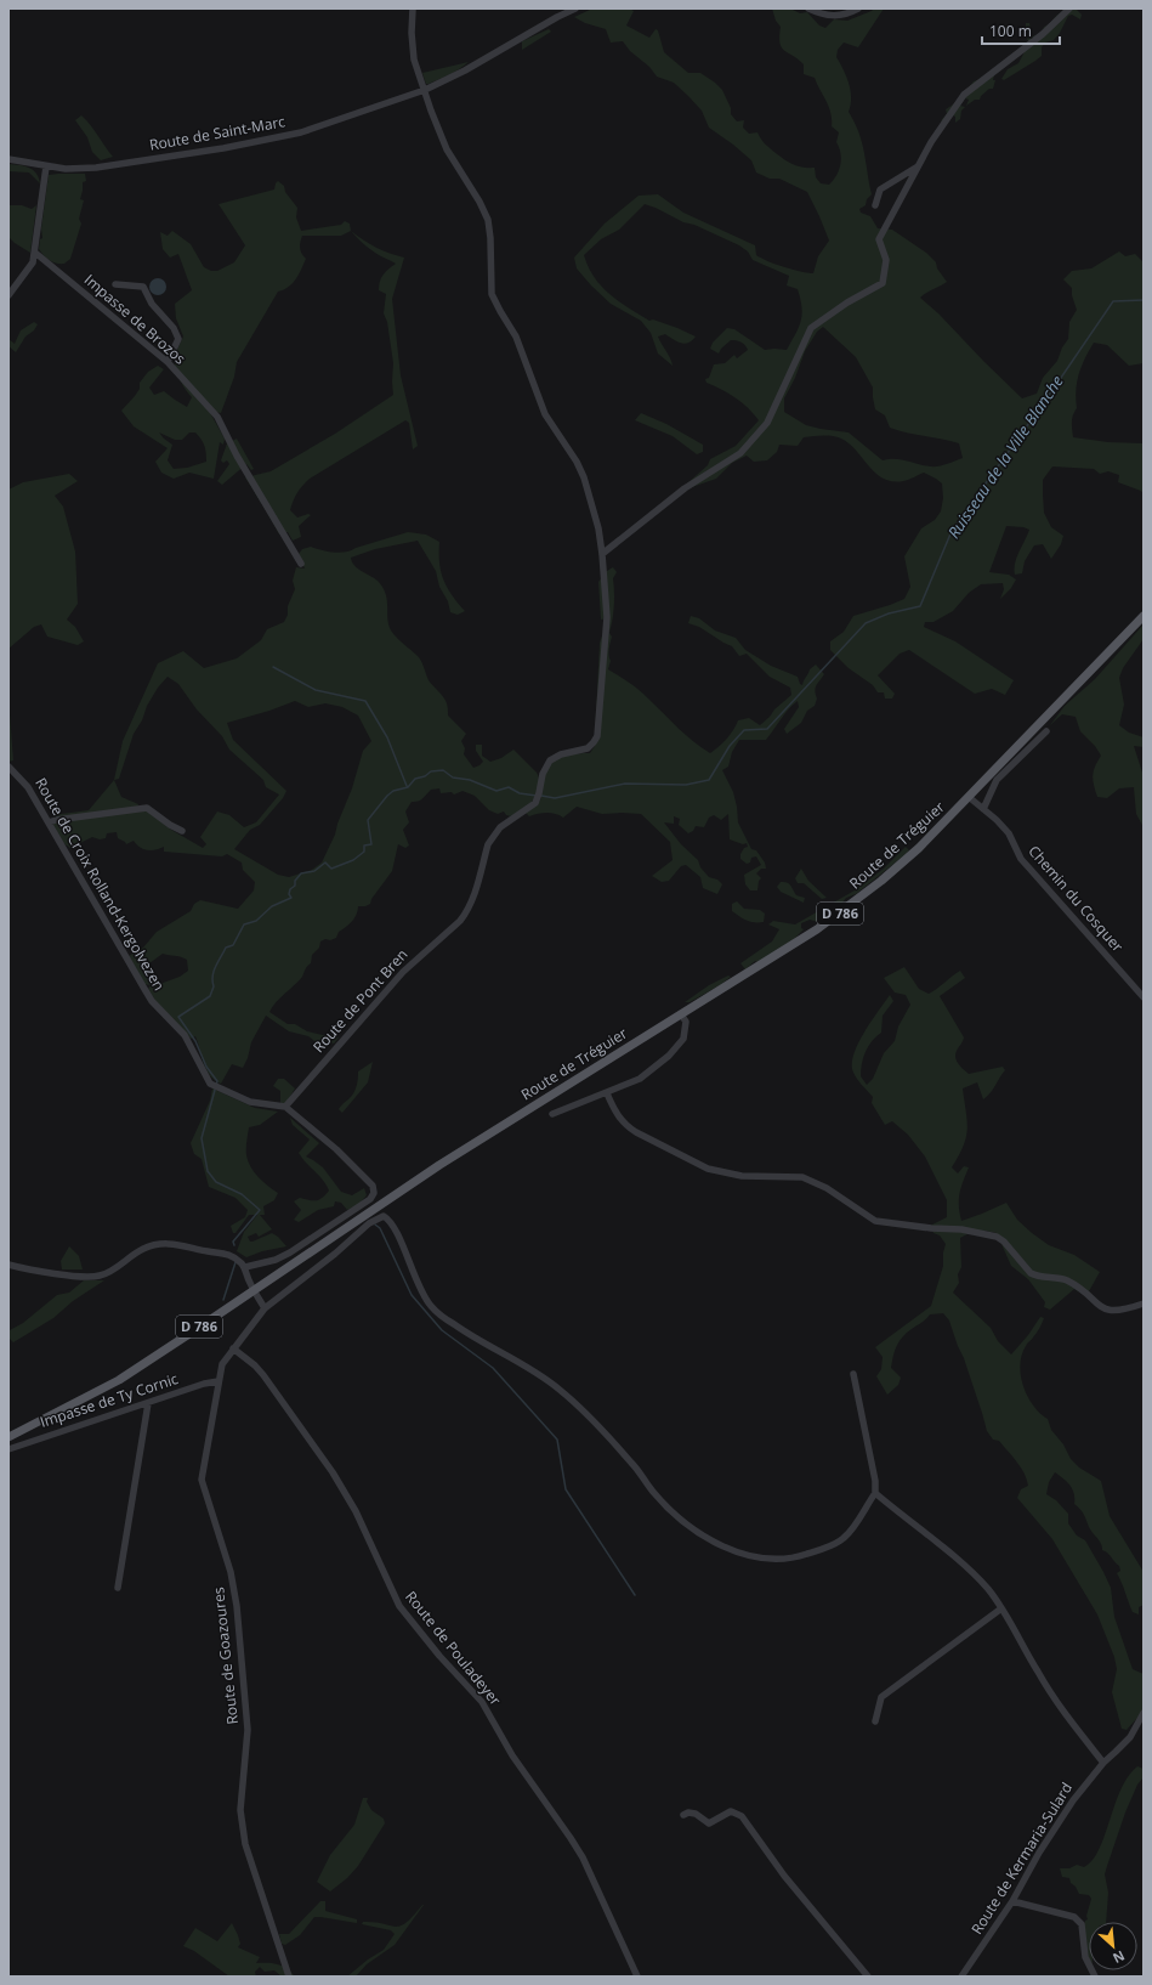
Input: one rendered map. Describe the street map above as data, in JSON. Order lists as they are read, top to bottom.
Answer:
{
  "streets": {
    "main road": ["Route de Tréguier", "D 786"],
    "street": [
      "Route de Saint-Marc",
      "Impasse de Brozos",
      "Route de Croix Rolland-Kergolvezen",
      "Chemin du Cosquer",
      "Route de Pont Bren",
      "Impasse de Ty Cornic",
      "Route de Pouladeyer",
      "Route de Goazoures",
      "Route de Kermaria-Sulard"
    ]
  },
  "crossings": [
    ["Route de Saint-Marc", "Route de Pont Bren"],
    ["Route de Tréguier", "Chemin du Cosquer"],
    ["Route de Tréguier", "D 786"],
    ["Route de Croix Rolland-Kergolvezen", "Route de Pont Bren"],
    ["Impasse de Ty Cornic", "Route de Goazoures"],
    ["Route de Pouladeyer", "Route de Goazoures"]
  ],
  "water": ["Ruisseau de la Ville Blanche"],
  "scale_bar": "100 m",
  "north": "bottom right"
}
